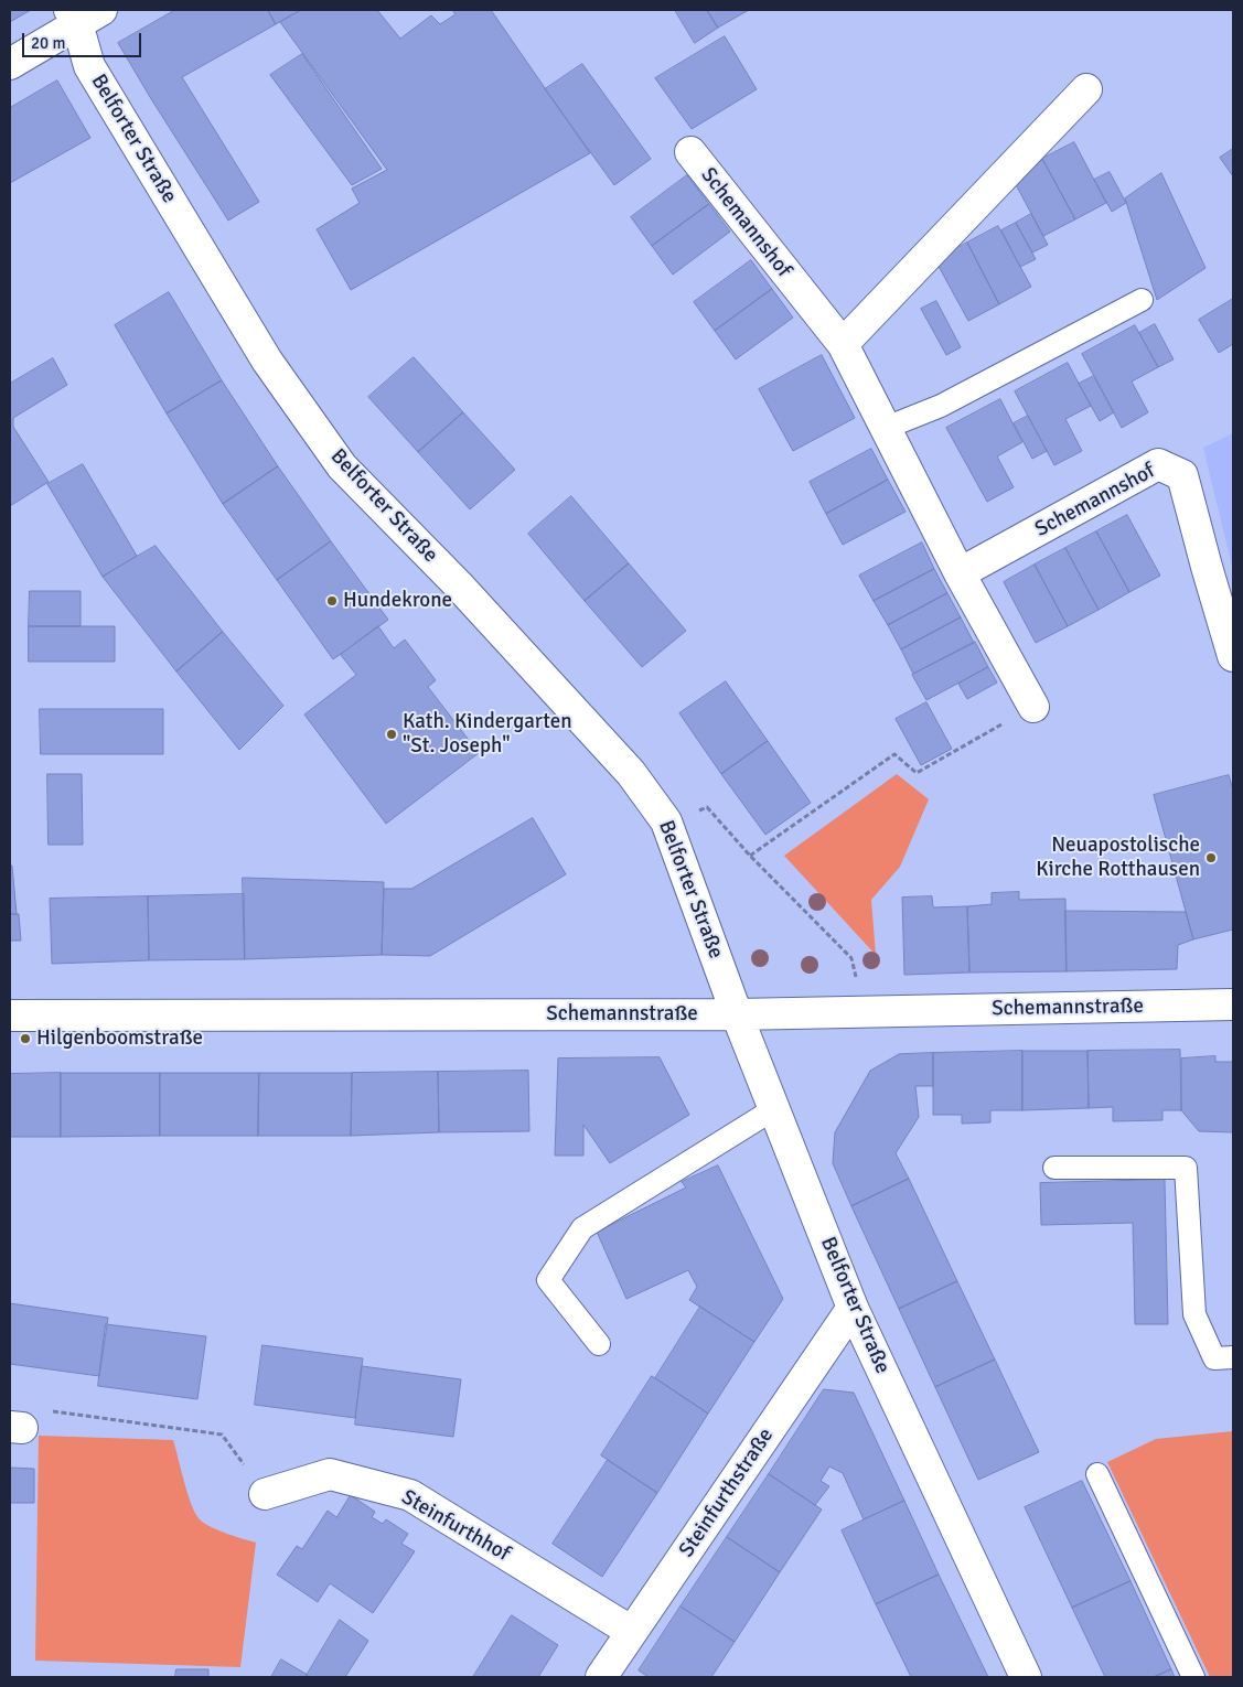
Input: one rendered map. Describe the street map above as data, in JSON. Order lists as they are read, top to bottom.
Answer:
{
  "streets": {
    "street": [
      "Belforter Straße",
      "Schemannshof",
      "Schemannstraße",
      "Steinfurthstraße",
      "Steinfurthhof"
    ]
  },
  "crossings": [
    ["Belforter Straße", "Schemannstraße"],
    ["Belforter Straße", "Steinfurthstraße"],
    ["Steinfurthstraße", "Steinfurthhof"]
  ],
  "places": [
    "Hundekrone",
    "Kath. Kindergarten \"St. Joseph\"",
    "Neuapostolische Kirche Rotthausen",
    "Hilgenboomstraße"
  ],
  "scale_bar": "20 m"
}
